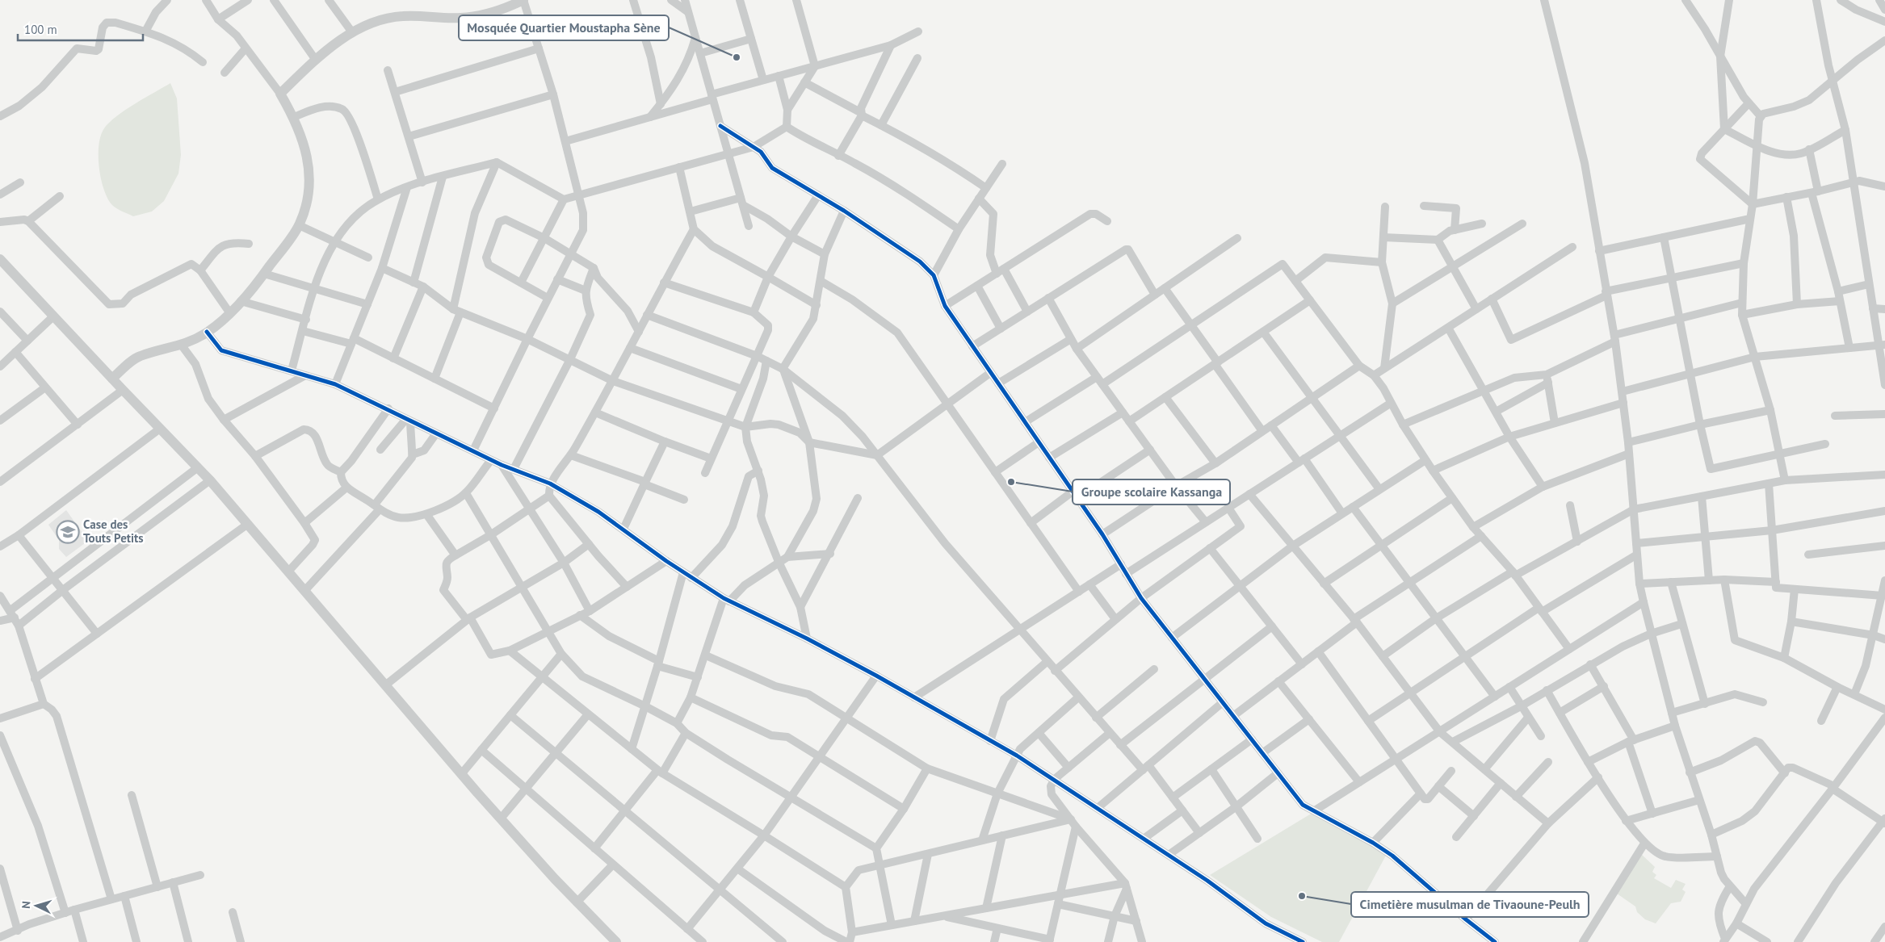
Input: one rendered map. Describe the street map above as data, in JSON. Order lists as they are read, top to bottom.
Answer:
{
  "places": {
    "other": ["Mosquée Quartier Moustapha Sène", "Groupe scolaire Kassanga", "Cimetière musulman de Tivaoune-Peulh"],
    "school or university": ["Case des Touts Petits"]
  },
  "scale_bar": "100 m",
  "north": "left"
}
